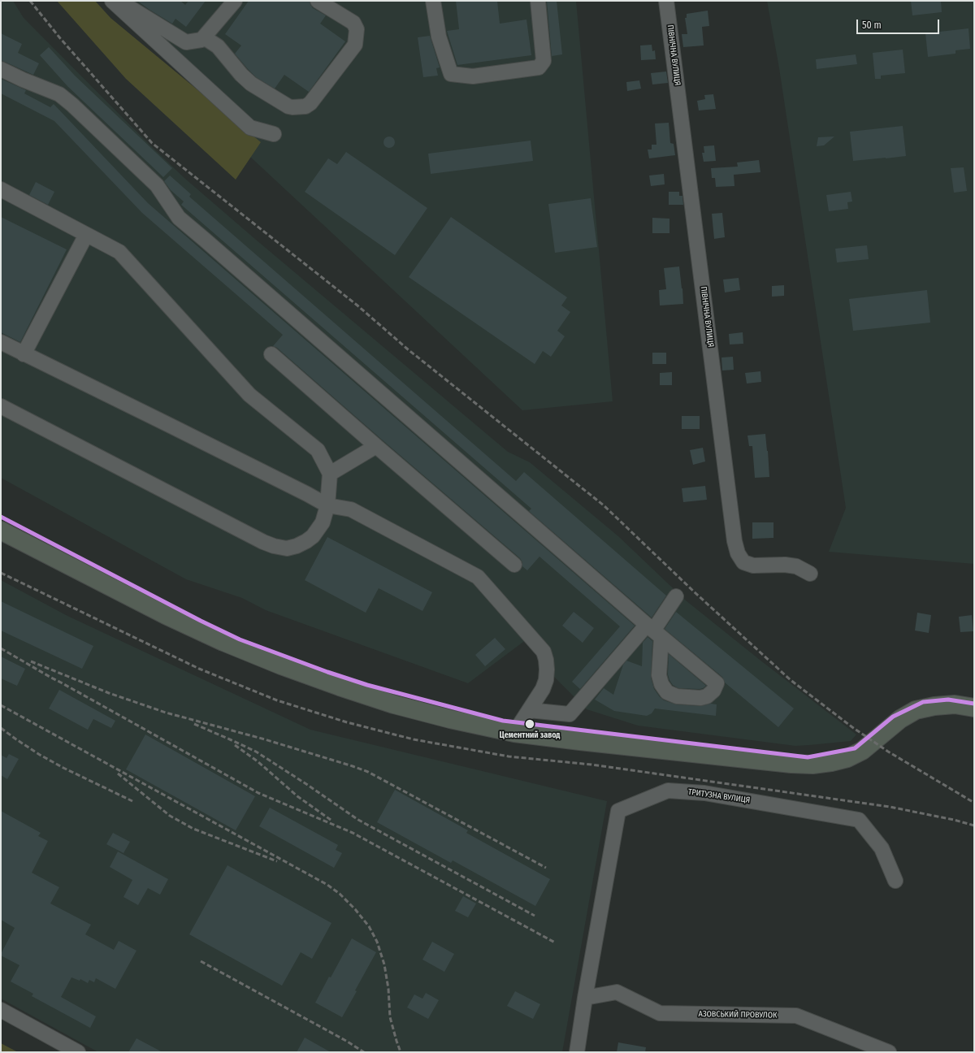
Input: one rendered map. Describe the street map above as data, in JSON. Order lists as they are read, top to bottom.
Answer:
{
  "streets": {
    "street": ["ПІВНІЧНА ВУЛИЦЯ", "ТРИТУЗНА ВУЛИЦЯ", "АЗОВСЬКИЙ ПРОВУЛОК"]
  },
  "crossings": [
    ["ТРИТУЗНА ВУЛИЦЯ", "АЗОВСЬКИЙ ПРОВУЛОК"]
  ],
  "places": ["Цементний завод"],
  "scale_bar": "50 m"
}
